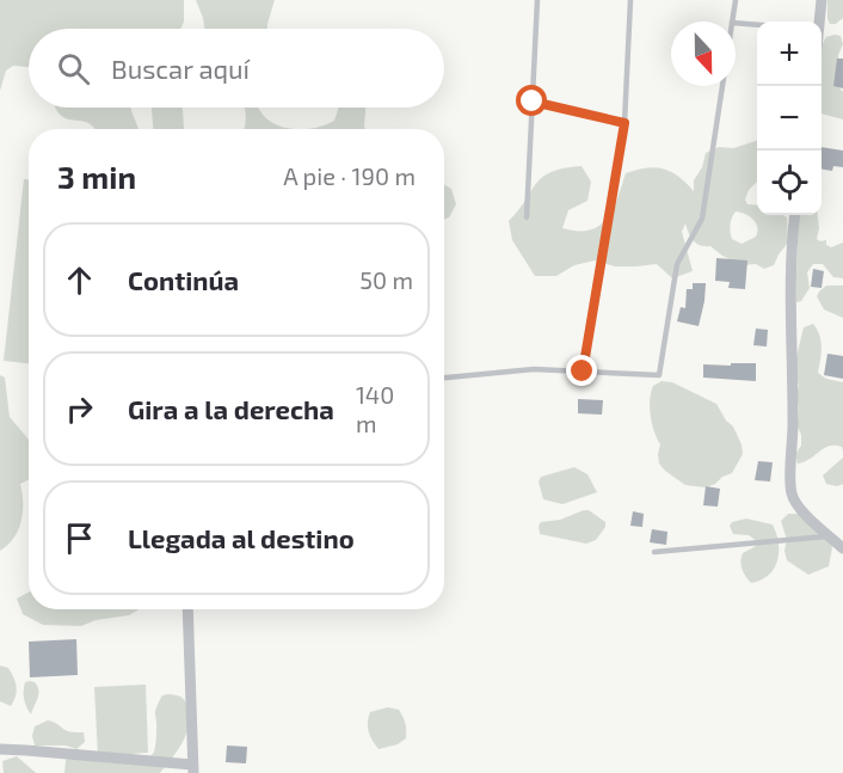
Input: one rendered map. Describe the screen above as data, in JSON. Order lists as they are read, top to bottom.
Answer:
{
  "north": "bottom",
  "page": {
    "map_buttons": ["+", "−"],
    "search": "Buscar aquí",
    "heading": ["3 min", "A pie · 190 m"],
    "list": [
      ["Continúa", "50 m"],
      ["Gira a la derecha", "140 m"],
      "Llegada al destino"
    ]
  }
}
